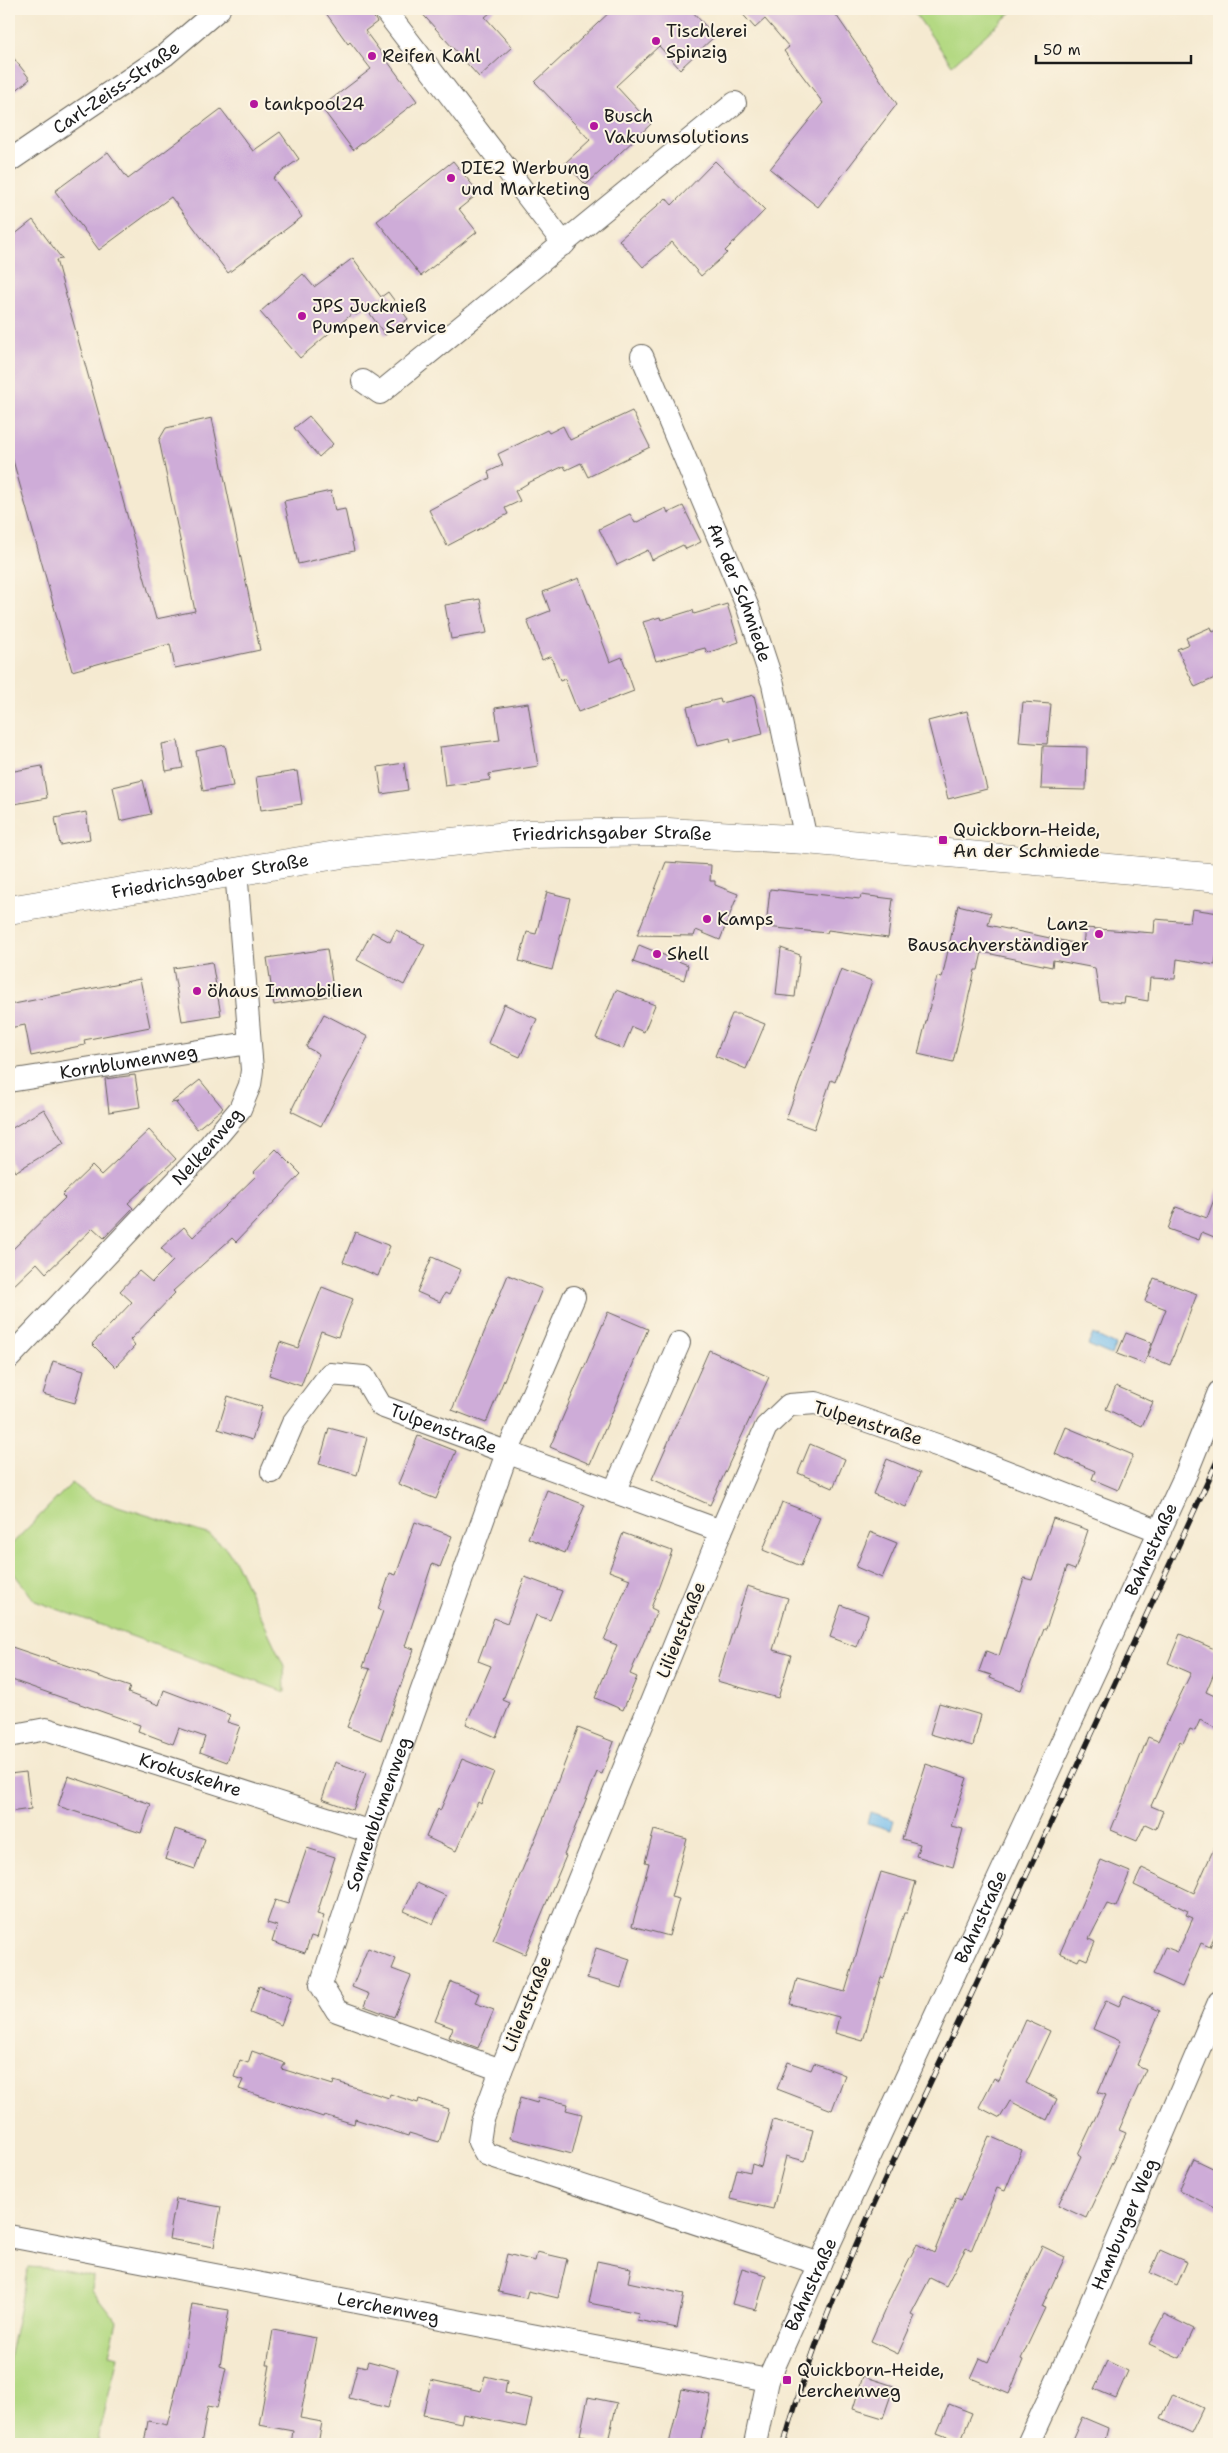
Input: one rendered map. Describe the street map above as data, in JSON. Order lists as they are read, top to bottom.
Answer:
{
  "streets": {
    "main road": ["Friedrichsgaber Straße"],
    "street": [
      "Carl-Zeiss-Straße",
      "An der Schmiede",
      "Kornblumenweg",
      "Nelkenweg",
      "Tulpenstraße",
      "Bahnstraße",
      "Lilienstraße",
      "Krokuskehre",
      "Sonnenblumenweg",
      "Hamburger Weg",
      "Lerchenweg"
    ]
  },
  "crossings": [
    ["An der Schmiede", "Friedrichsgaber Straße"],
    ["Friedrichsgaber Straße", "Nelkenweg"],
    ["Kornblumenweg", "Nelkenweg"],
    ["Tulpenstraße", "Bahnstraße"],
    ["Tulpenstraße", "Lilienstraße"],
    ["Tulpenstraße", "Sonnenblumenweg"],
    ["Bahnstraße", "Lilienstraße"],
    ["Bahnstraße", "Lerchenweg"],
    ["Lilienstraße", "Sonnenblumenweg"],
    ["Krokuskehre", "Sonnenblumenweg"]
  ],
  "places": {
    "other": [
      "Tischlerei Spinzig",
      "Reifen Kahl",
      "tankpool24",
      "Busch Vakuumsolutions",
      "DIE2 Werbung und Marketing",
      "JPS Jucknieß Pumpen Service",
      "Kamps",
      "Lanz Bausachverständiger",
      "Shell",
      "öhaus Immobilien"
    ],
    "transit": ["Quickborn-Heide, An der Schmiede", "Quickborn-Heide, Lerchenweg"]
  },
  "scale_bar": "50 m"
}
